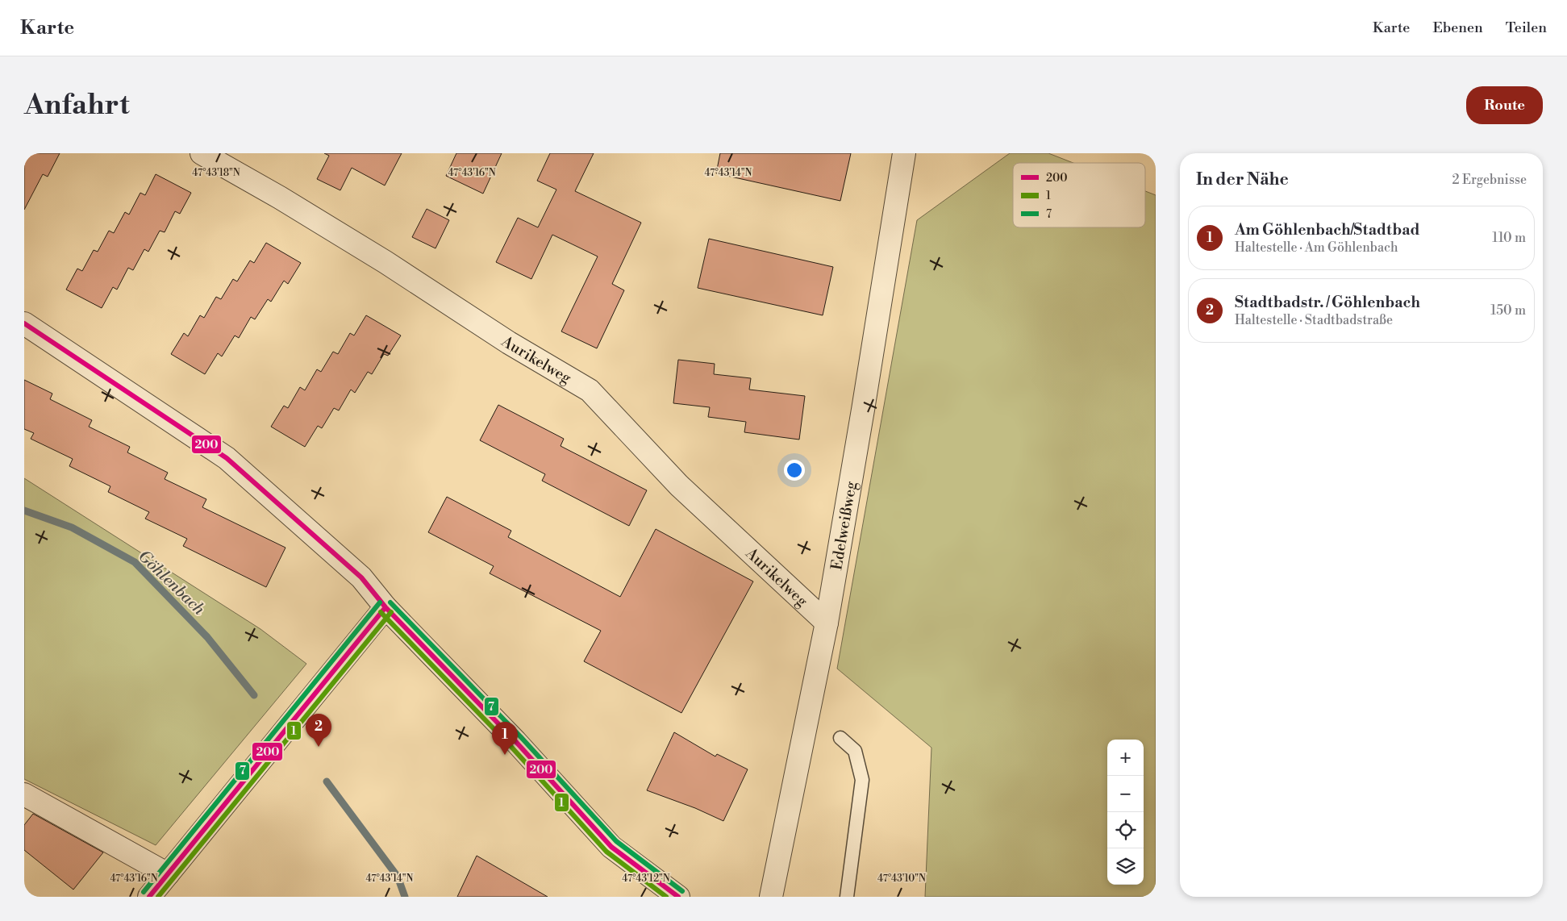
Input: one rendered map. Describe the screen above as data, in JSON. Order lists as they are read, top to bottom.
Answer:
{
  "streets": {
    "street": ["Aurikelweg", "Edelweißweg"]
  },
  "crossings": [
    ["Aurikelweg", "Edelweißweg"]
  ],
  "water": ["Göhlenbach"],
  "lines": ["transit line 200", "transit line 7", "transit line 1"],
  "legend": ["200", "1", "7"],
  "page": {
    "header": "Karte",
    "nav": ["Karte", "Ebenen", "Teilen"],
    "buttons": "Route",
    "title": "Anfahrt",
    "heading": ["In der Nähe", "2 Ergebnisse"],
    "list": [
      {
        "mark": "1",
        "name": "Am Göhlenbach/Stadtbad",
        "note": "Haltestelle · Am Göhlenbach",
        "value": "110 m"
      },
      {
        "mark": "2",
        "name": "Stadtbadstr. / Göhlenbach",
        "note": "Haltestelle · Stadtbadstraße",
        "value": "150 m"
      }
    ],
    "pins": ["2", "1"],
    "map_buttons": ["+", "−"]
  },
  "coordinates": [
    "47°43'18\"N",
    "47°43'16\"N",
    "47°43'14\"N",
    "47°43'12\"N",
    "47°43'10\"N"
  ]
}
